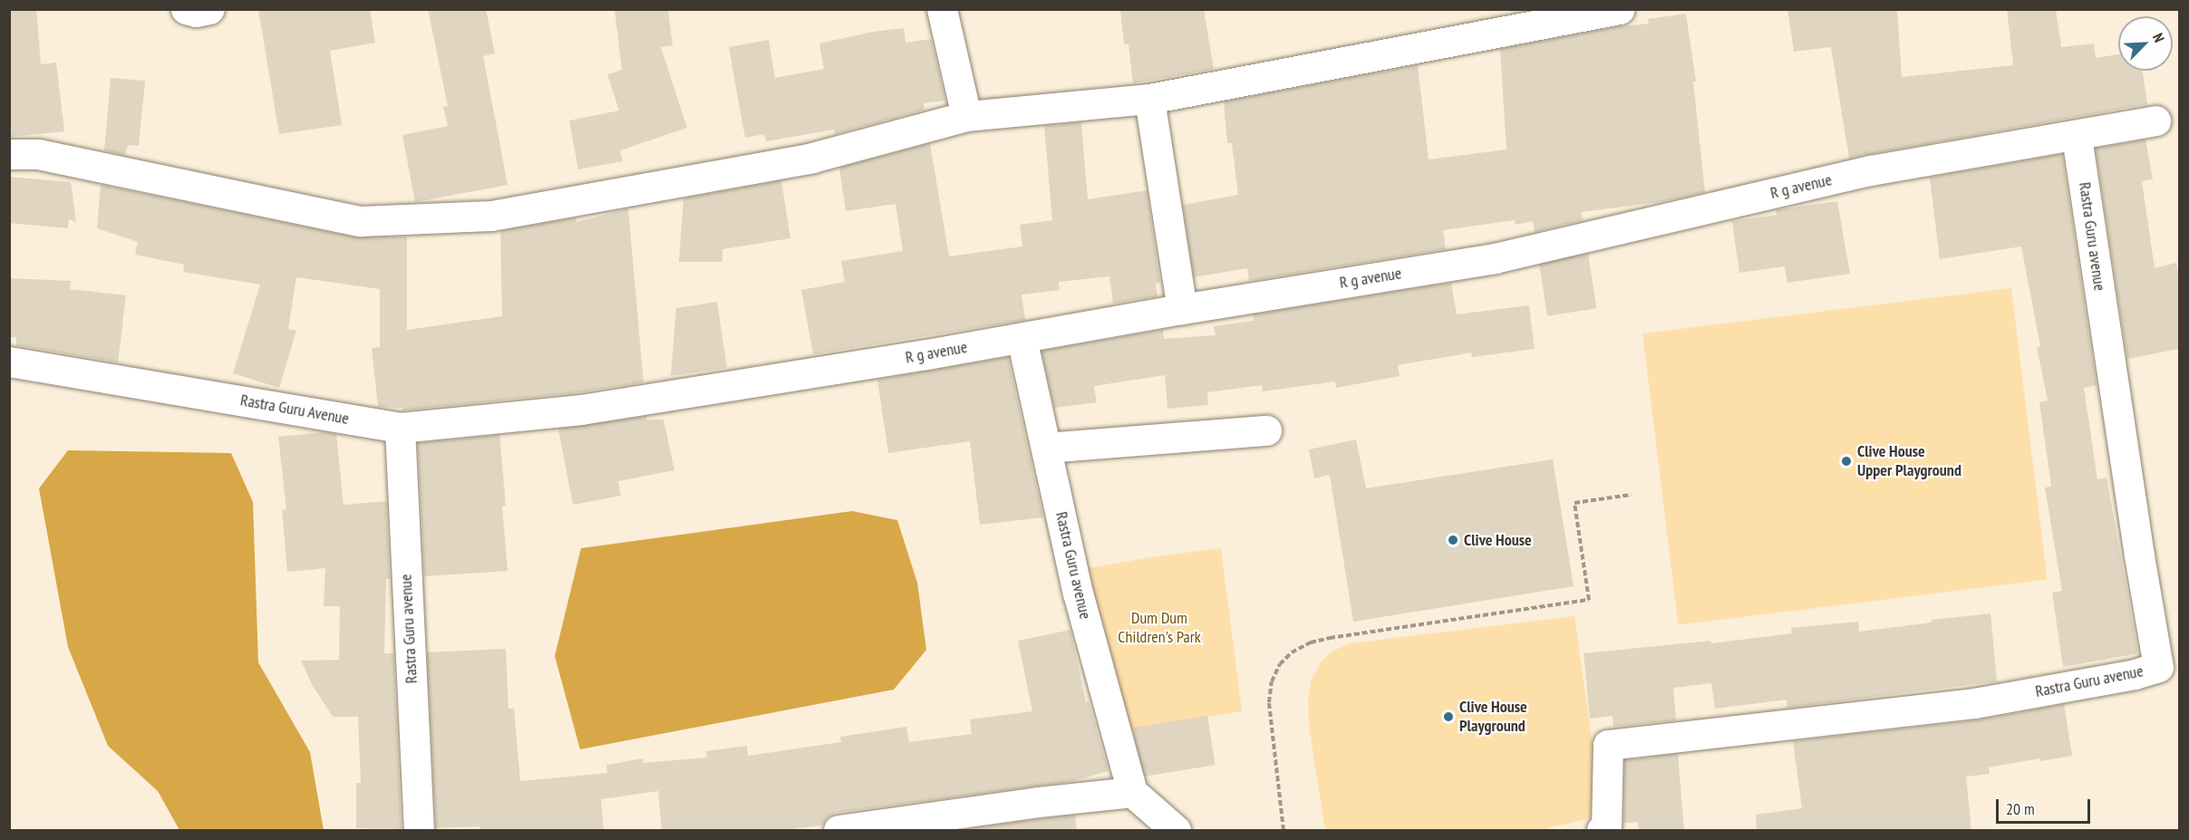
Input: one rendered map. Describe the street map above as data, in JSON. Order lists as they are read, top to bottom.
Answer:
{
  "streets": {
    "street": ["R g avenue", "Rastra Guru avenue", "Rastra Guru Avenue"]
  },
  "crossings": [
    ["R g avenue", "Rastra Guru avenue"],
    ["R g avenue", "Rastra Guru Avenue"],
    ["Rastra Guru avenue", "Rastra Guru Avenue"]
  ],
  "parks": ["Dum Dum Children's Park"],
  "places": ["Clive House Upper Playground", "Clive House", "Clive House Playground"],
  "scale_bar": "20 m",
  "north": "top right"
}
